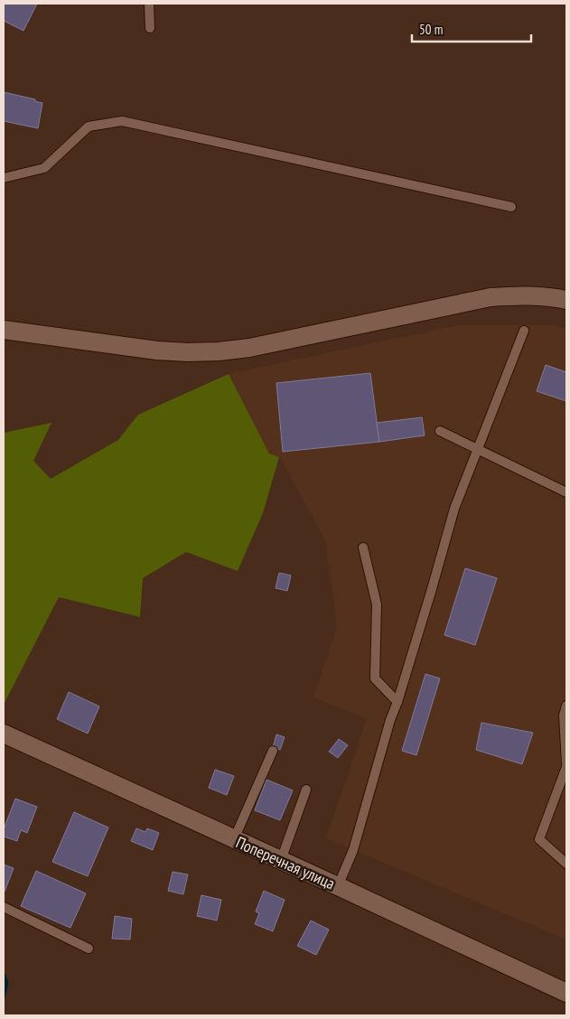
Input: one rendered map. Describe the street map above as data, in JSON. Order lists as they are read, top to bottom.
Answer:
{
  "streets": {
    "street": ["Поперечная улица"]
  },
  "scale_bar": "50 m"
}
